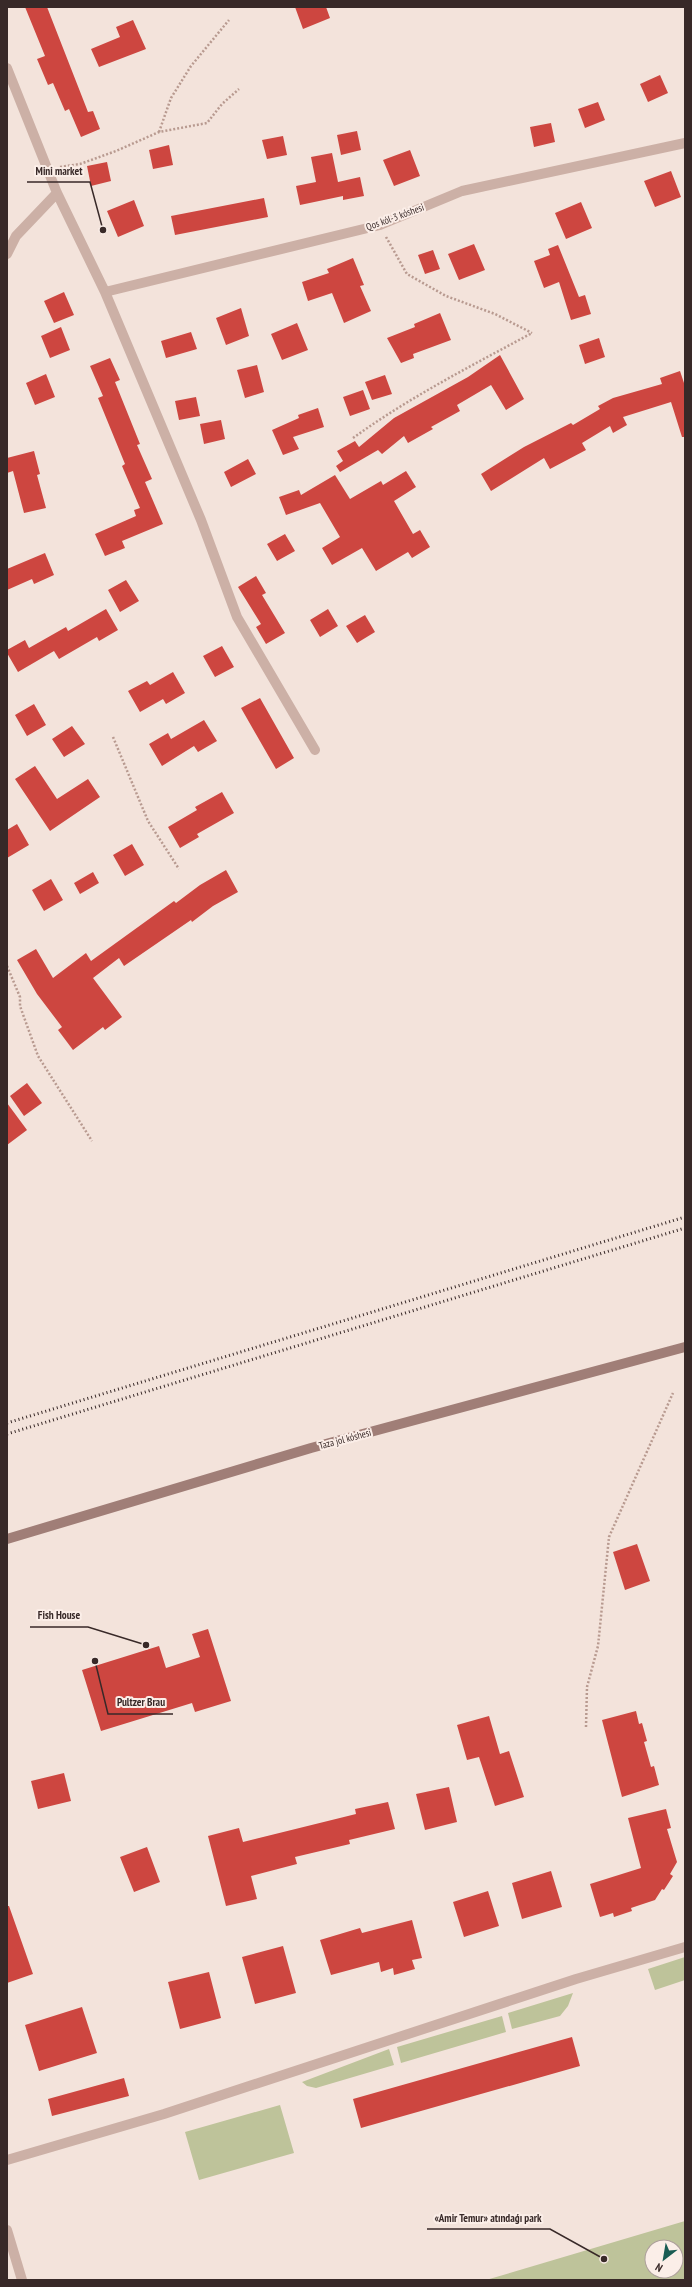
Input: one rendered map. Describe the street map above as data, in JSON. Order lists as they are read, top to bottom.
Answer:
{
  "streets": {
    "main road": ["Taza jol kóshesi"],
    "street": ["Qos kól-3 kóshesi"]
  },
  "places": [
    "Mini market",
    "Fish House",
    "Pultzer Brau",
    "«Amir Temur» atındaǵı park"
  ],
  "north": "bottom left"
}
